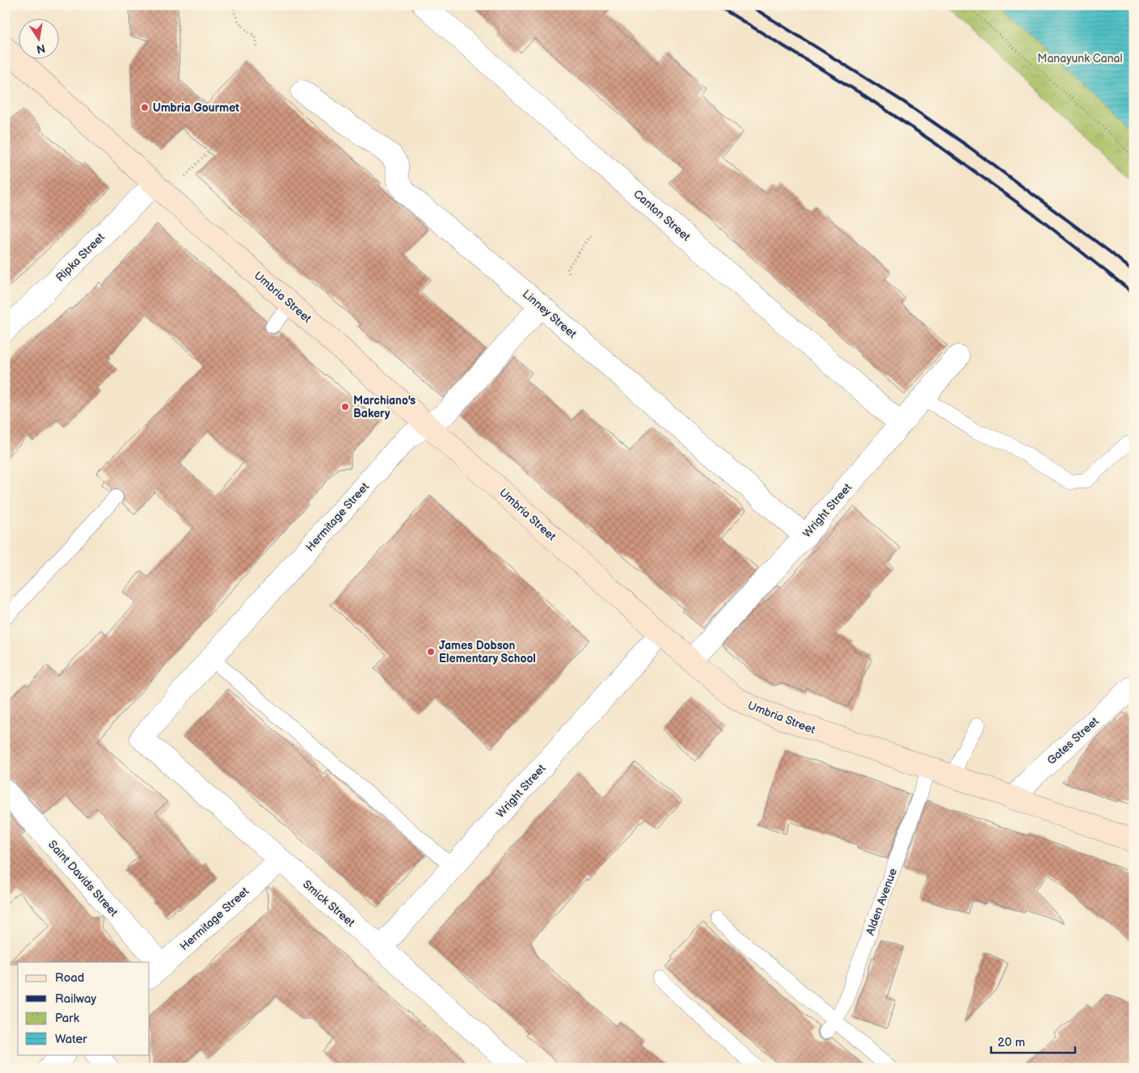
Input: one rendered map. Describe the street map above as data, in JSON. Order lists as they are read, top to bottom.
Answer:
{
  "streets": {
    "main road": ["Umbria Street"],
    "street": [
      "Canton Street",
      "Ripka Street",
      "Linney Street",
      "Wright Street",
      "Hermitage Street",
      "Gates Street",
      "Saint Davids Street",
      "Smick Street"
    ],
    "lane": ["Alden Avenue"]
  },
  "crossings": [
    ["Canton Street", "Wright Street"],
    ["Ripka Street", "Umbria Street"],
    ["Umbria Street", "Wright Street"],
    ["Umbria Street", "Hermitage Street"],
    ["Umbria Street", "Gates Street"],
    ["Umbria Street", "Alden Avenue"],
    ["Linney Street", "Wright Street"],
    ["Linney Street", "Hermitage Street"],
    ["Wright Street", "Smick Street"],
    ["Hermitage Street", "Smick Street"]
  ],
  "parks": ["Manayunk Canal"],
  "places": ["Umbria Gourmet", "Marchiano's Bakery", "James Dobson Elementary School"],
  "legend": [
    "Road",
    "Railway",
    "Park",
    "Water"
  ],
  "scale_bar": "20 m",
  "north": "bottom"
}
